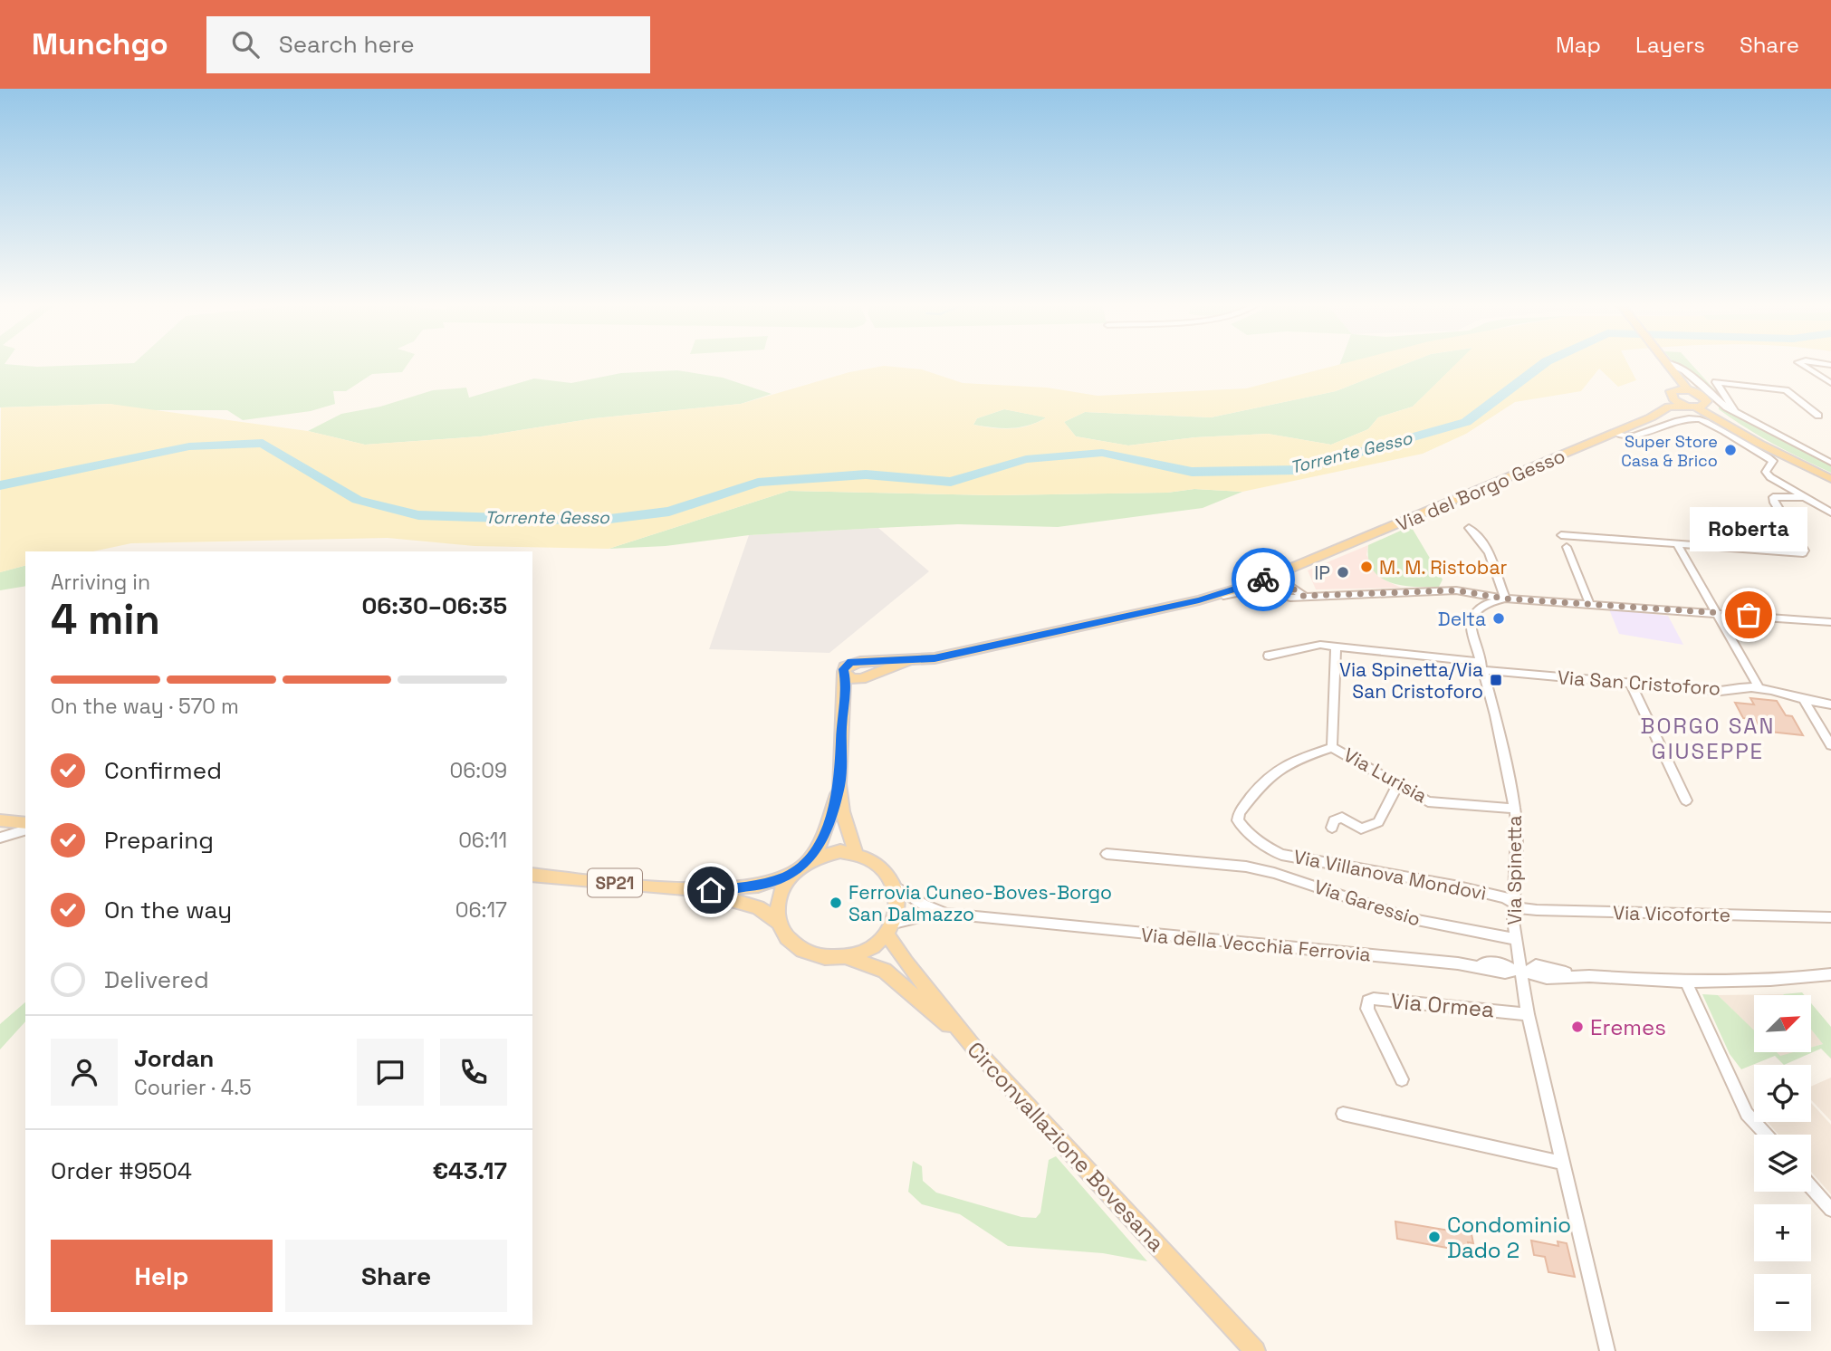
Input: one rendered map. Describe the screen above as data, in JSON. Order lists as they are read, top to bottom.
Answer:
{
  "streets": {
    "main road": ["Via del Borgo Gesso", "SP21", "Circonvallazione Bovesana"],
    "street": [
      "Via San Cristoforo",
      "Via Lurisia",
      "Via Spinetta",
      "Via Villanova Mondovì",
      "Via Garessio",
      "Via Vicoforte",
      "Via della Vecchia Ferrovia",
      "Via Ormea"
    ]
  },
  "crossings": [
    ["Via San Cristoforo", "Via Spinetta"],
    ["Via Lurisia", "Via Spinetta"],
    ["Via Lurisia", "Via Villanova Mondovì"],
    ["Via Spinetta", "Via Villanova Mondovì"],
    ["Via Spinetta", "Via Garessio"],
    ["Via Spinetta", "Via Vicoforte"],
    ["Via Spinetta", "Via della Vecchia Ferrovia"],
    ["Via Spinetta", "Via Ormea"],
    ["Via Villanova Mondovì", "Via Vicoforte"],
    ["SP21", "Via della Vecchia Ferrovia"],
    ["SP21", "Circonvallazione Bovesana"],
    ["Via della Vecchia Ferrovia", "Circonvallazione Bovesana"]
  ],
  "districts": ["BORGO SAN GIUSEPPE"],
  "water": ["Torrente Gesso"],
  "places": {
    "other": [
      "Super Store Casa & Brico",
      "M. M. Ristobar",
      "IP",
      "Roberta",
      "Delta",
      "Ferrovia Cuneo-Boves-Borgo San Dalmazzo",
      "Eremes",
      "Condominio Dado 2"
    ],
    "transit": ["Via Spinetta/Via San Cristoforo"]
  },
  "north": "top right",
  "page": {
    "header": "Munchgo",
    "search": "Search here",
    "nav": ["Map", "Layers", "Share"],
    "bubble": "Roberta",
    "heading": ["4 min", "Arriving in", "06:30–06:35"],
    "panel": [
      "Jordan",
      "Courier · 4.5",
      "Order #9504",
      "€43.17"
    ],
    "bar": "On the way · 570 m",
    "list": [
      ["Confirmed", "06:09"],
      ["Preparing", "06:11"],
      ["On the way", "06:17"],
      "Delivered"
    ],
    "map_buttons": ["+", "−"],
    "buttons": ["Help", "Share"]
  }
}
